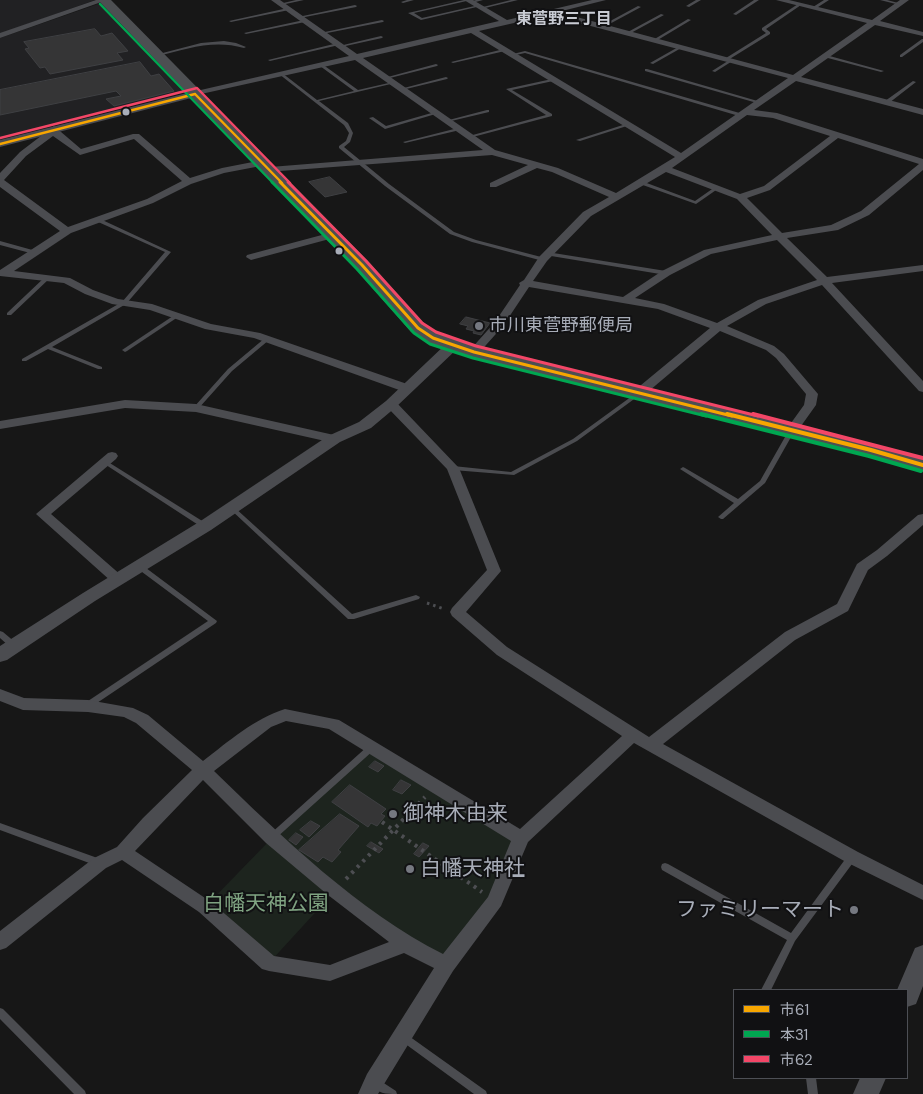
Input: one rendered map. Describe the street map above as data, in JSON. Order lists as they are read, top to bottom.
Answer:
{
  "districts": ["東菅野三丁目"],
  "parks": ["白幡天神公園"],
  "places": [
    "市川東菅野郵便局",
    "御神木由来",
    "白幡天神社",
    "ファミリーマート"
  ],
  "lines": ["transit line 本31", "transit line 市62", "transit line 市61"],
  "legend": ["市61", "本31", "市62"]
}
